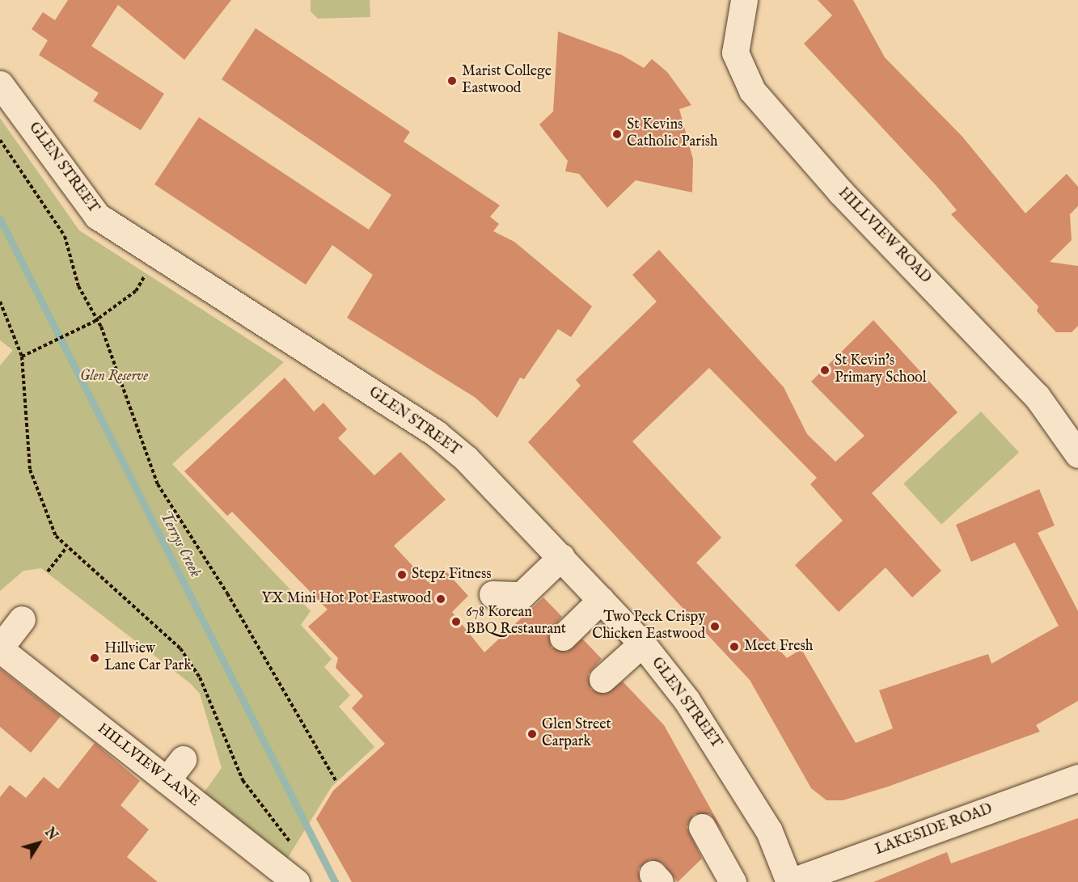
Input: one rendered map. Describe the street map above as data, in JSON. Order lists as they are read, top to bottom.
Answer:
{
  "streets": {
    "street": [
      "GLEN STREET",
      "HILLVIEW ROAD",
      "HILLVIEW LANE",
      "LAKESIDE ROAD"
    ]
  },
  "crossings": [
    ["GLEN STREET", "LAKESIDE ROAD"]
  ],
  "water": ["Terrys Creek"],
  "parks": ["Glen Reserve"],
  "places": [
    "Marist College Eastwood",
    "St Kevins Catholic Parish",
    "St Kevin's Primary School",
    "Stepz Fitness",
    "YX Mini Hot Pot Eastwood",
    "678 Korean BBQ Restaurant",
    "Two Peck Crispy Chicken Eastwood",
    "Meet Fresh",
    "Hillview Lane Car Park",
    "Glen Street Carpark"
  ],
  "north": "top right"
}
